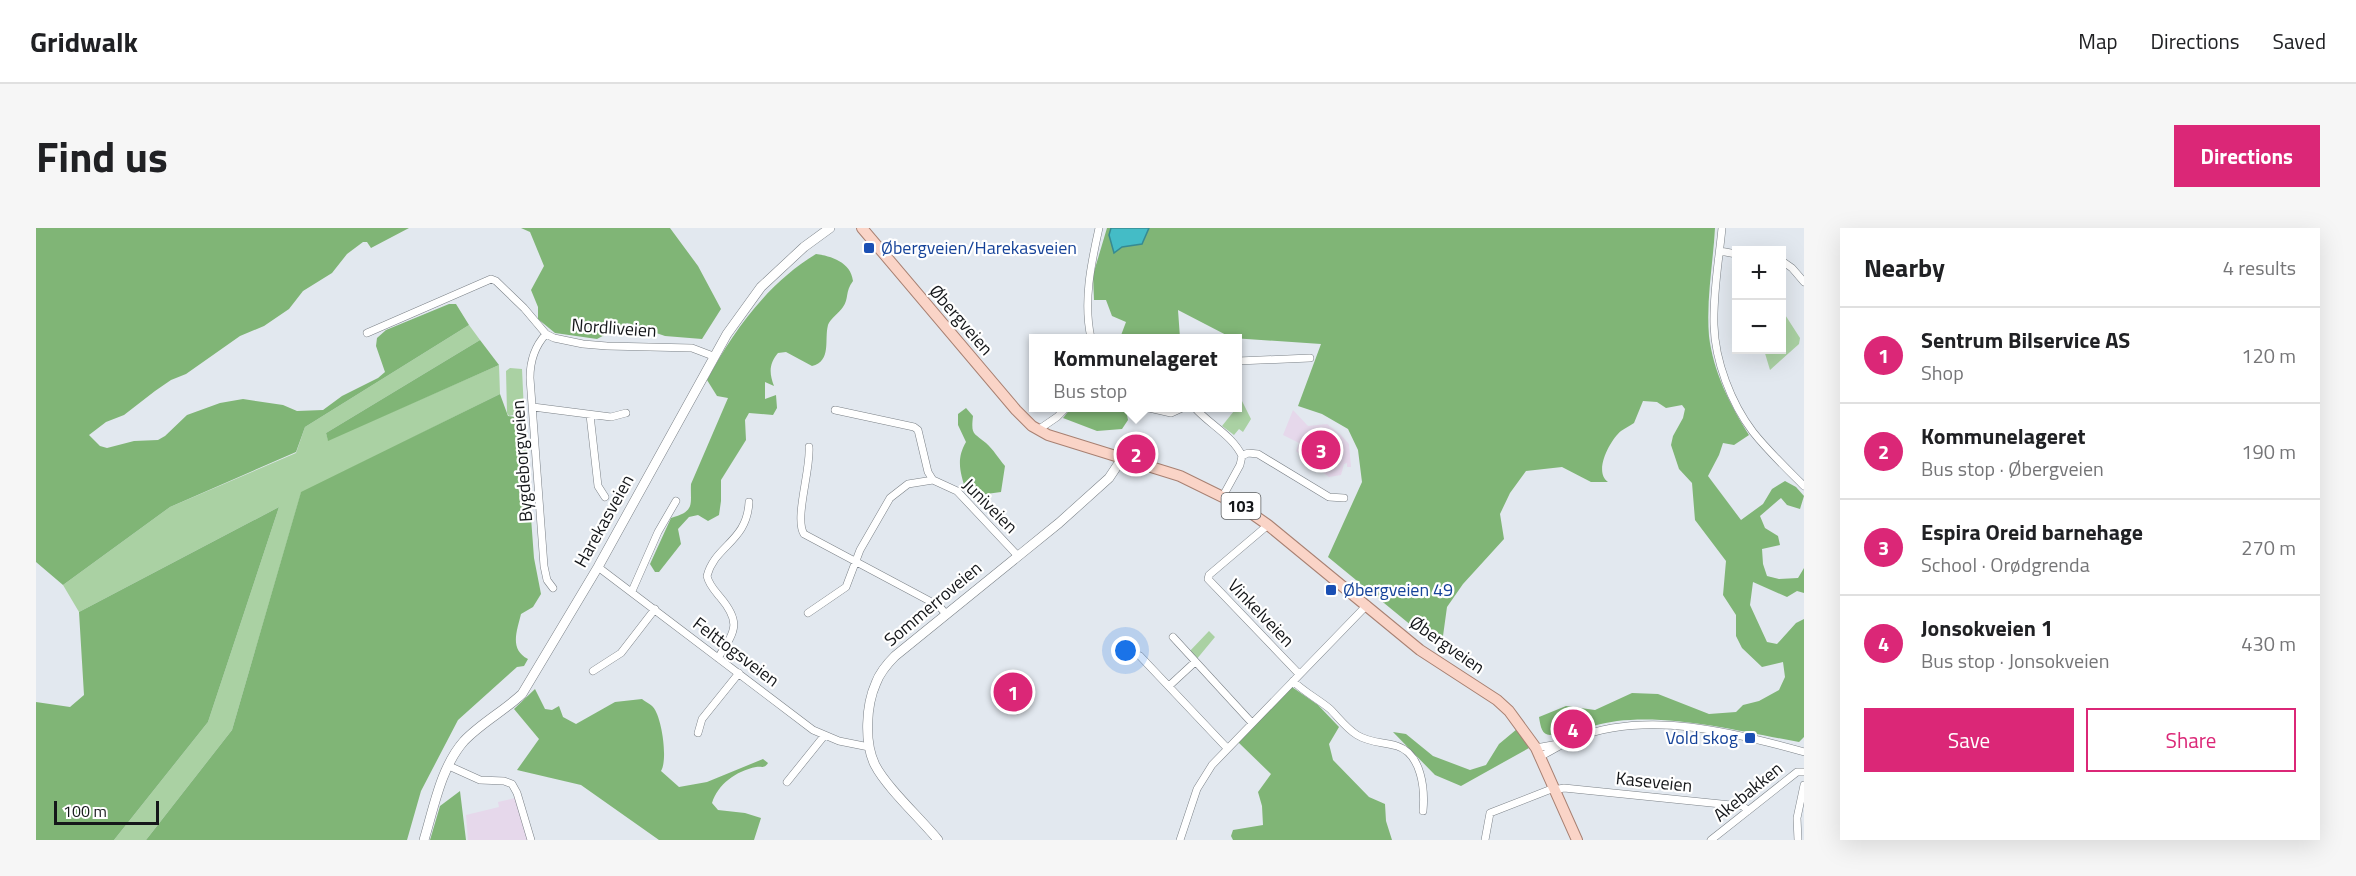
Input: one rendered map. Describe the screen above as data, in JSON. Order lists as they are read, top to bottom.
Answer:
{
  "streets": {
    "main road": ["Øbergveien", "103"],
    "street": [
      "Nordliveien",
      "Bygdeborgveien",
      "Juniveien",
      "Harekasveien",
      "Sommerroveien",
      "Vinkelveien",
      "Felttogsveien",
      "Kaseveien",
      "Akebakken"
    ]
  },
  "crossings": [
    ["Øbergveien", "Sommerroveien"],
    ["Øbergveien", "Vinkelveien"],
    ["Øbergveien", "Kaseveien"],
    ["Nordliveien", "Bygdeborgveien"],
    ["Nordliveien", "Harekasveien"],
    ["Juniveien", "Sommerroveien"],
    ["Harekasveien", "Felttogsveien"],
    ["Sommerroveien", "Felttogsveien"],
    ["Kaseveien", "Akebakken"]
  ],
  "places": {
    "transit": ["Øbergveien/Harekasveien", "Øbergveien 49", "Vold skog"]
  },
  "scale_bar": "100 m",
  "page": {
    "header": "Gridwalk",
    "nav": ["Map", "Directions", "Saved"],
    "title": "Find us",
    "buttons": [
      "Directions",
      ["Save", "Share"]
    ],
    "heading": ["Nearby", "4 results"],
    "map_buttons": ["+", "−"],
    "list": [
      {
        "mark": "1",
        "name": "Sentrum Bilservice AS",
        "note": "Shop",
        "value": "120 m"
      },
      {
        "mark": "2",
        "name": "Kommunelageret",
        "note": "Bus stop · Øbergveien",
        "value": "190 m"
      },
      {
        "mark": "3",
        "name": "Espira Oreid barnehage",
        "note": "School · Orødgrenda",
        "value": "270 m"
      },
      {
        "mark": "4",
        "name": "Jonsokveien 1",
        "note": "Bus stop · Jonsokveien",
        "value": "430 m"
      }
    ],
    "popup": ["Kommunelageret", "Bus stop"],
    "pins": [
      "3",
      "2",
      "1",
      "4"
    ],
    "scale": "100 m"
  }
}
